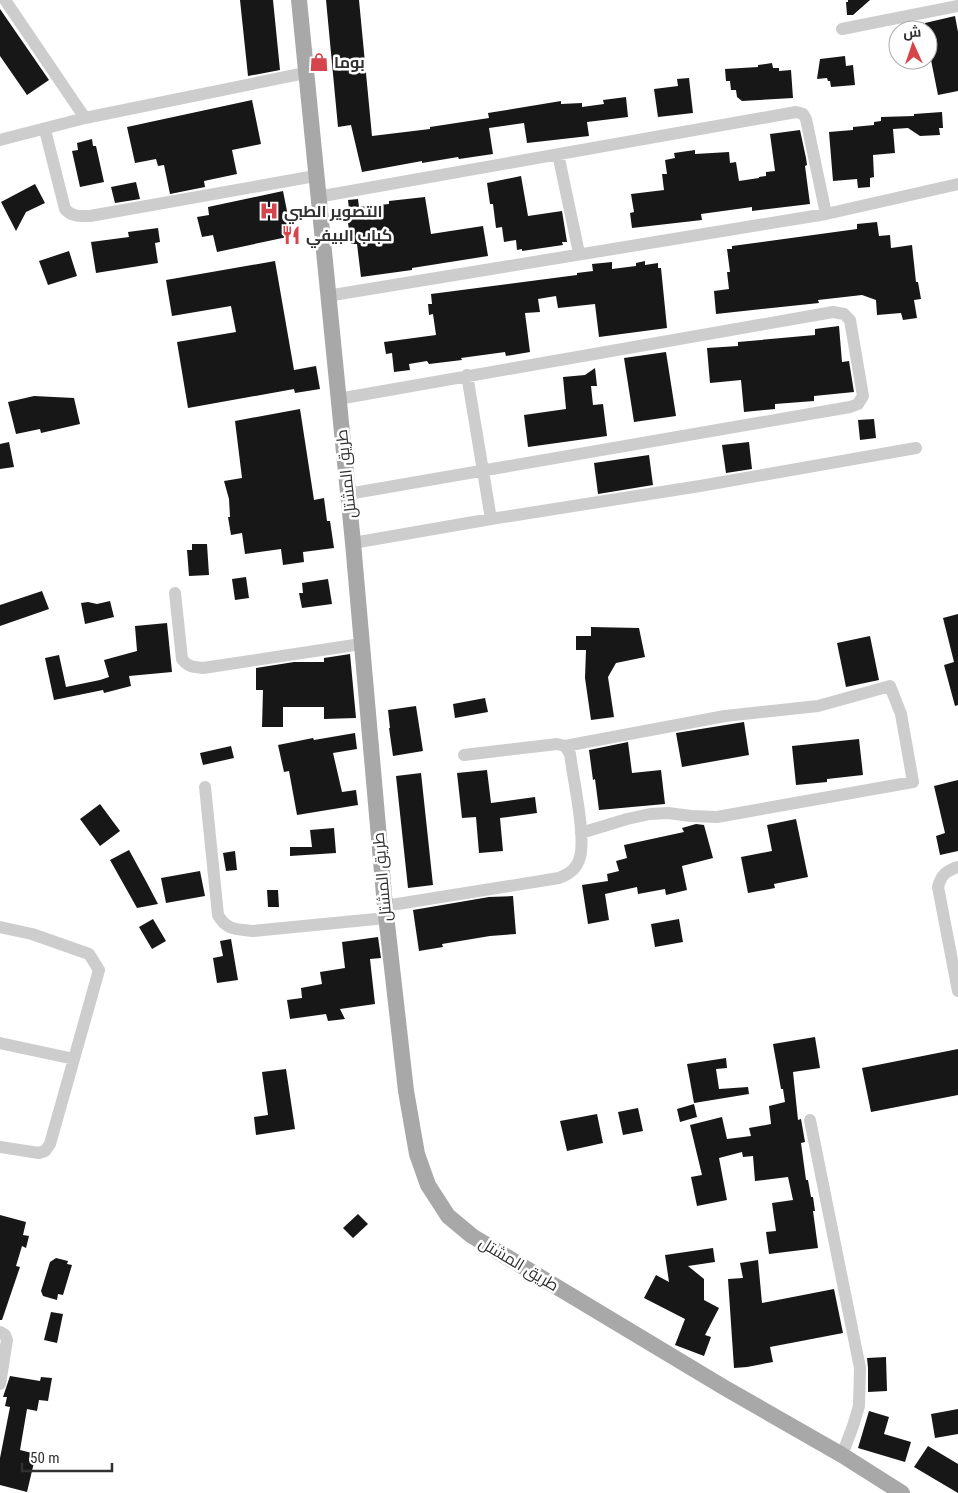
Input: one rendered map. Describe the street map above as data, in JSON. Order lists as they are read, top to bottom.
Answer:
{
  "streets": {
    "main road": ["طريق المشتل"]
  },
  "places": {
    "shop": ["بوما"],
    "hospital": ["التصوير الطبي"],
    "restaurant": ["كباب البيفي"]
  },
  "scale_bar": "50 m",
  "north": "top"
}
